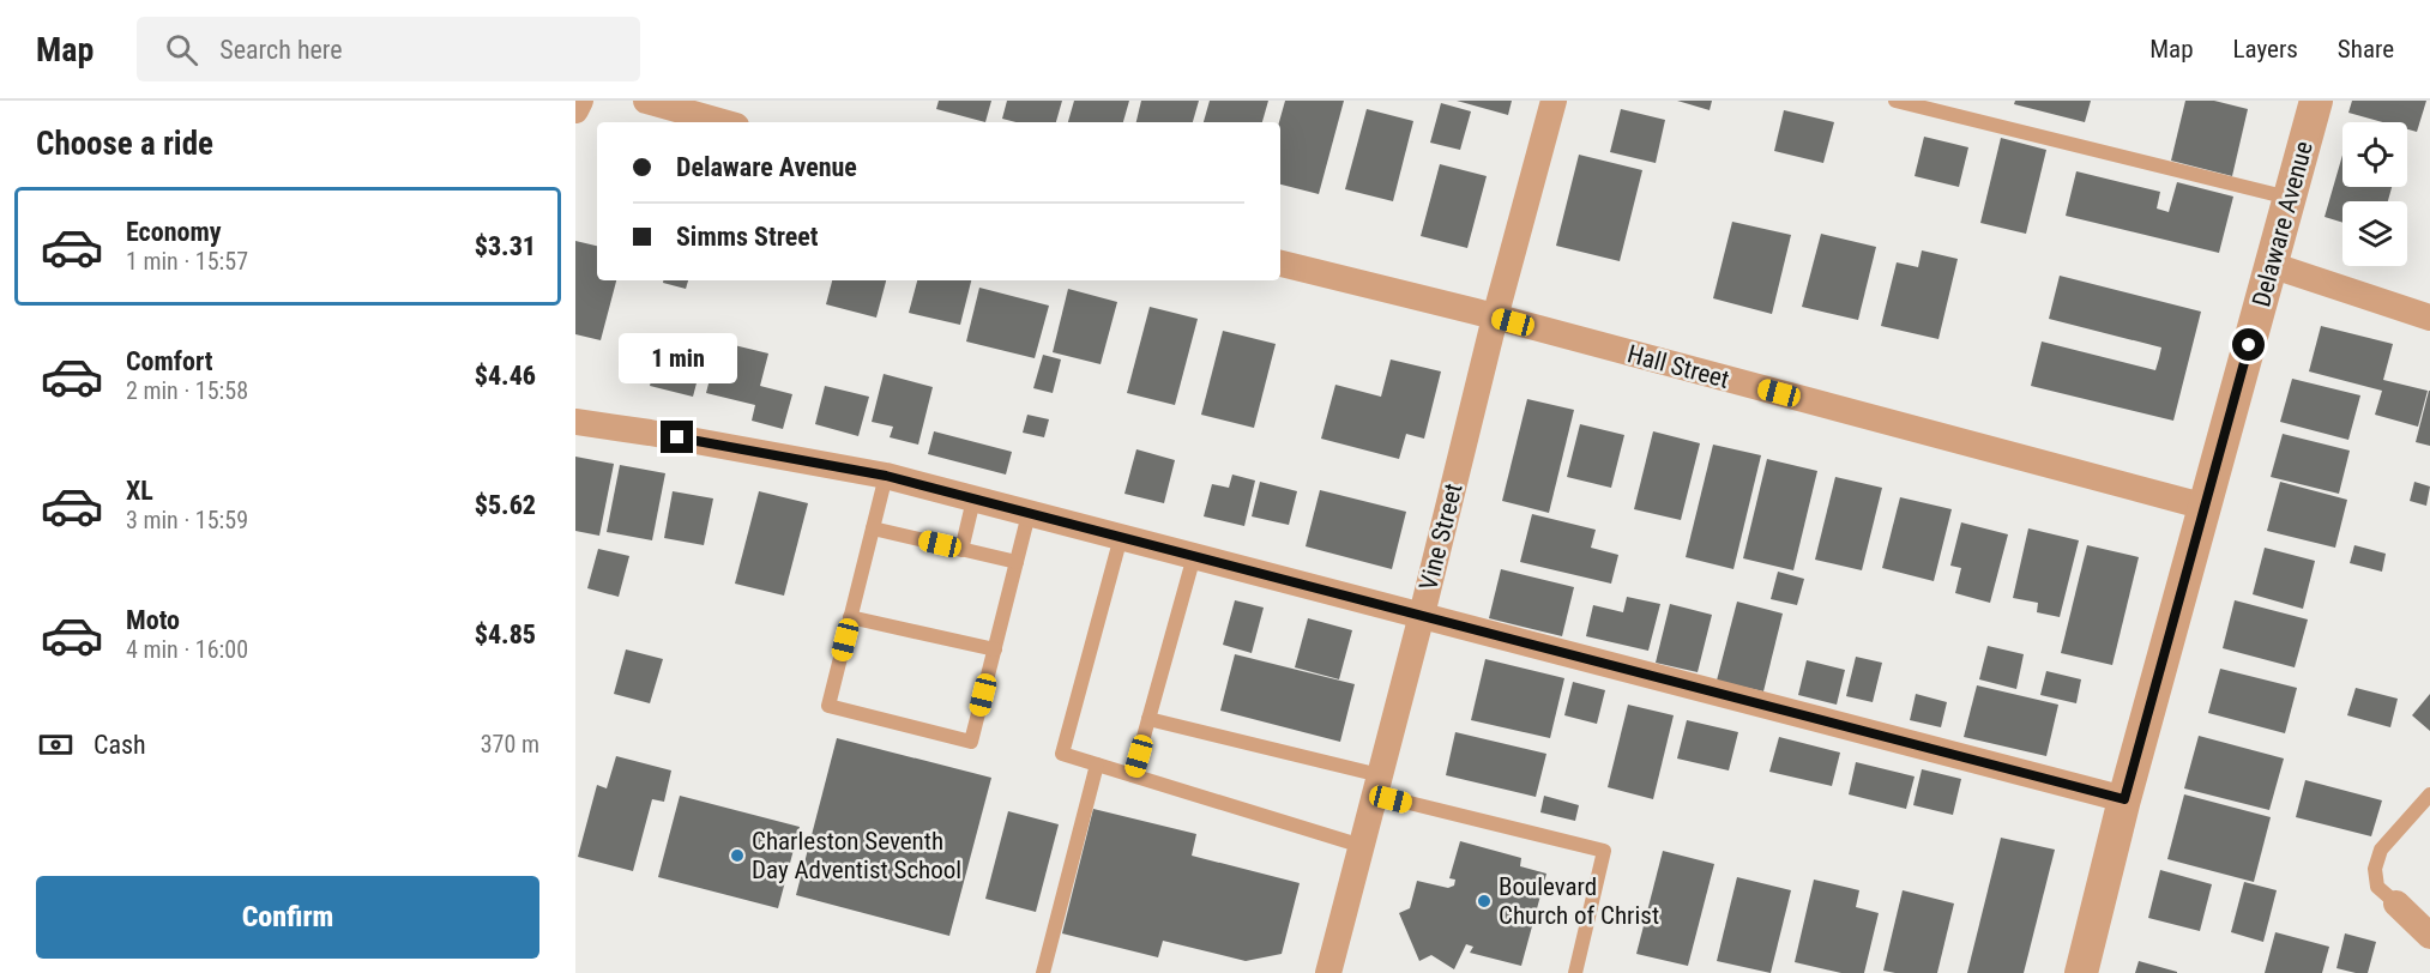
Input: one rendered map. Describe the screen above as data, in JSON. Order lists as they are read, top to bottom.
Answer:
{
  "streets": {
    "street": ["Delaware Avenue", "Hall Street", "Vine Street"]
  },
  "crossings": [
    ["Delaware Avenue", "Hall Street"],
    ["Hall Street", "Vine Street"]
  ],
  "places": ["Charleston Seventh Day Adventist School", "Boulevard Church of Christ"],
  "page": {
    "header": "Map",
    "search": "Search here",
    "nav": ["Map", "Layers", "Share"],
    "heading": "Choose a ride",
    "banner": ["Delaware Avenue", "Simms Street"],
    "list": [
      {
        "name": "Economy",
        "note": "1 min · 15:57",
        "value": "$3.31"
      },
      {
        "name": "Comfort",
        "note": "2 min · 15:58",
        "value": "$4.46"
      },
      {
        "name": "XL",
        "note": "3 min · 15:59",
        "value": "$5.62"
      },
      {
        "name": "Moto",
        "note": "4 min · 16:00",
        "value": "$4.85"
      }
    ],
    "bubble": "1 min",
    "pay": ["Cash", "370 m"],
    "buttons": "Confirm"
  }
}
